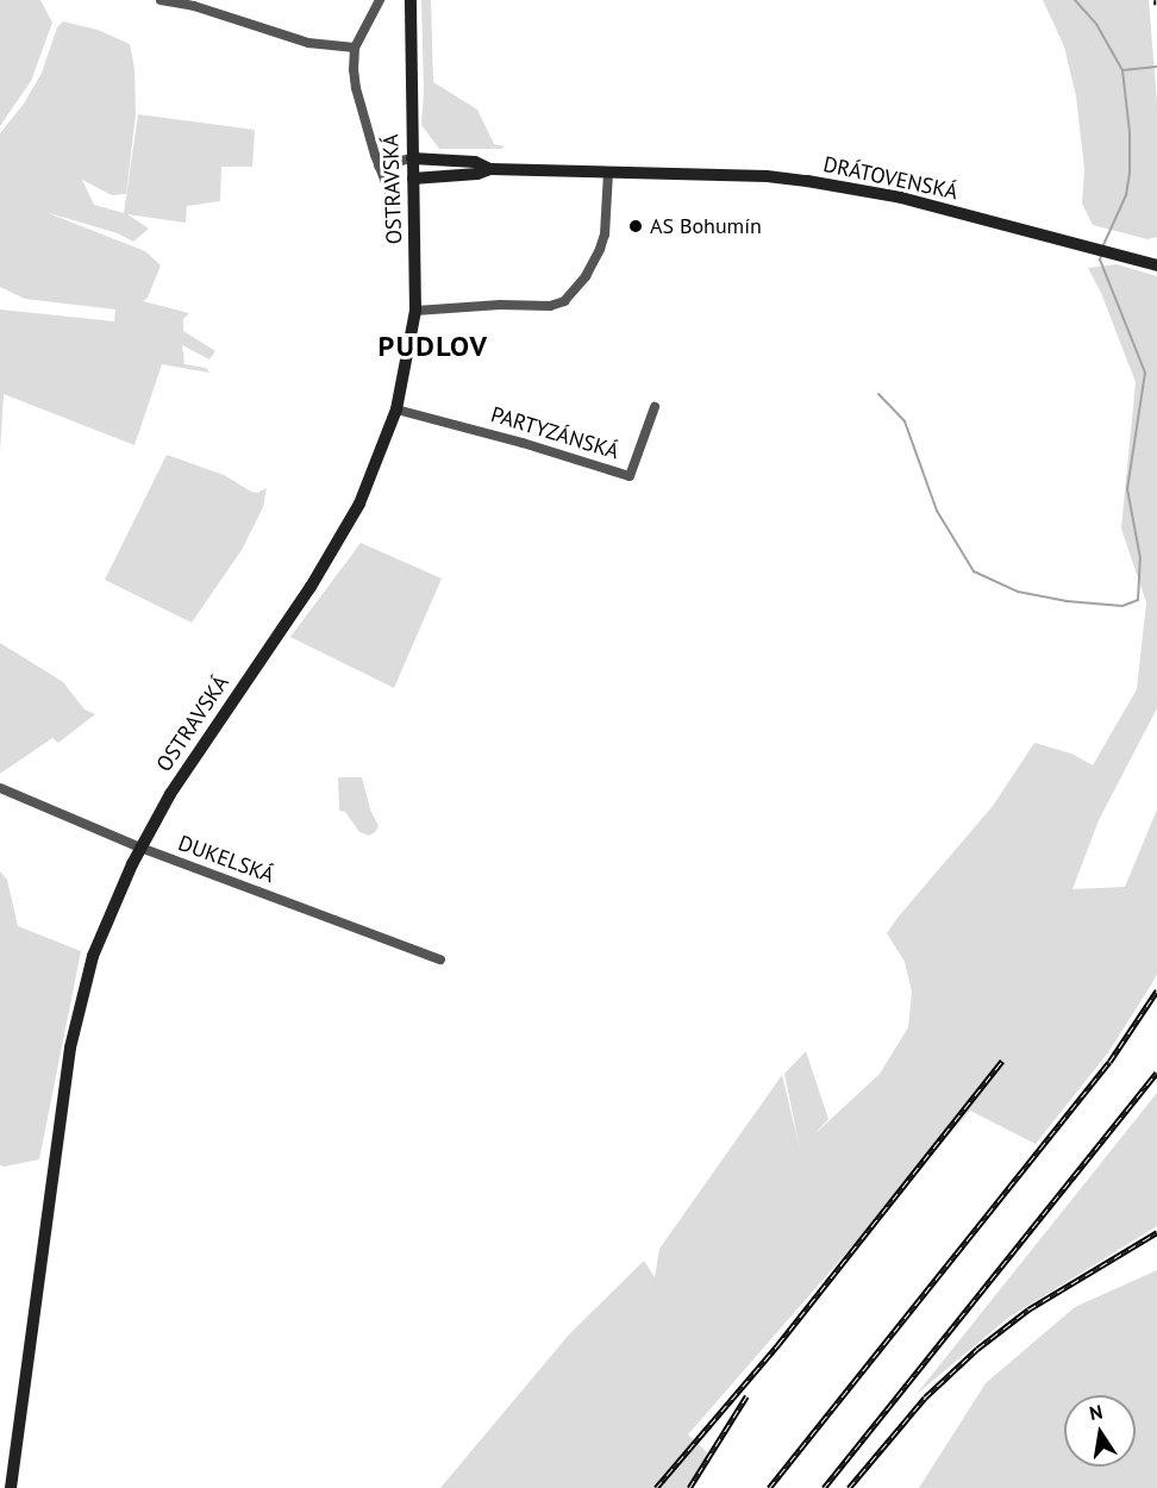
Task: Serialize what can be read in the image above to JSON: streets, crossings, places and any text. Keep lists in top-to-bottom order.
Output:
{
  "streets": {
    "main road": ["DRÁTOVENSKÁ", "OSTRAVSKÁ"],
    "street": ["PARTYZÁNSKÁ", "DUKELSKÁ"]
  },
  "crossings": [
    ["DRÁTOVENSKÁ", "OSTRAVSKÁ"],
    ["OSTRAVSKÁ", "PARTYZÁNSKÁ"],
    ["OSTRAVSKÁ", "DUKELSKÁ"]
  ],
  "districts": ["PUDLOV"],
  "places": ["AS Bohumín"],
  "north": "top"
}
